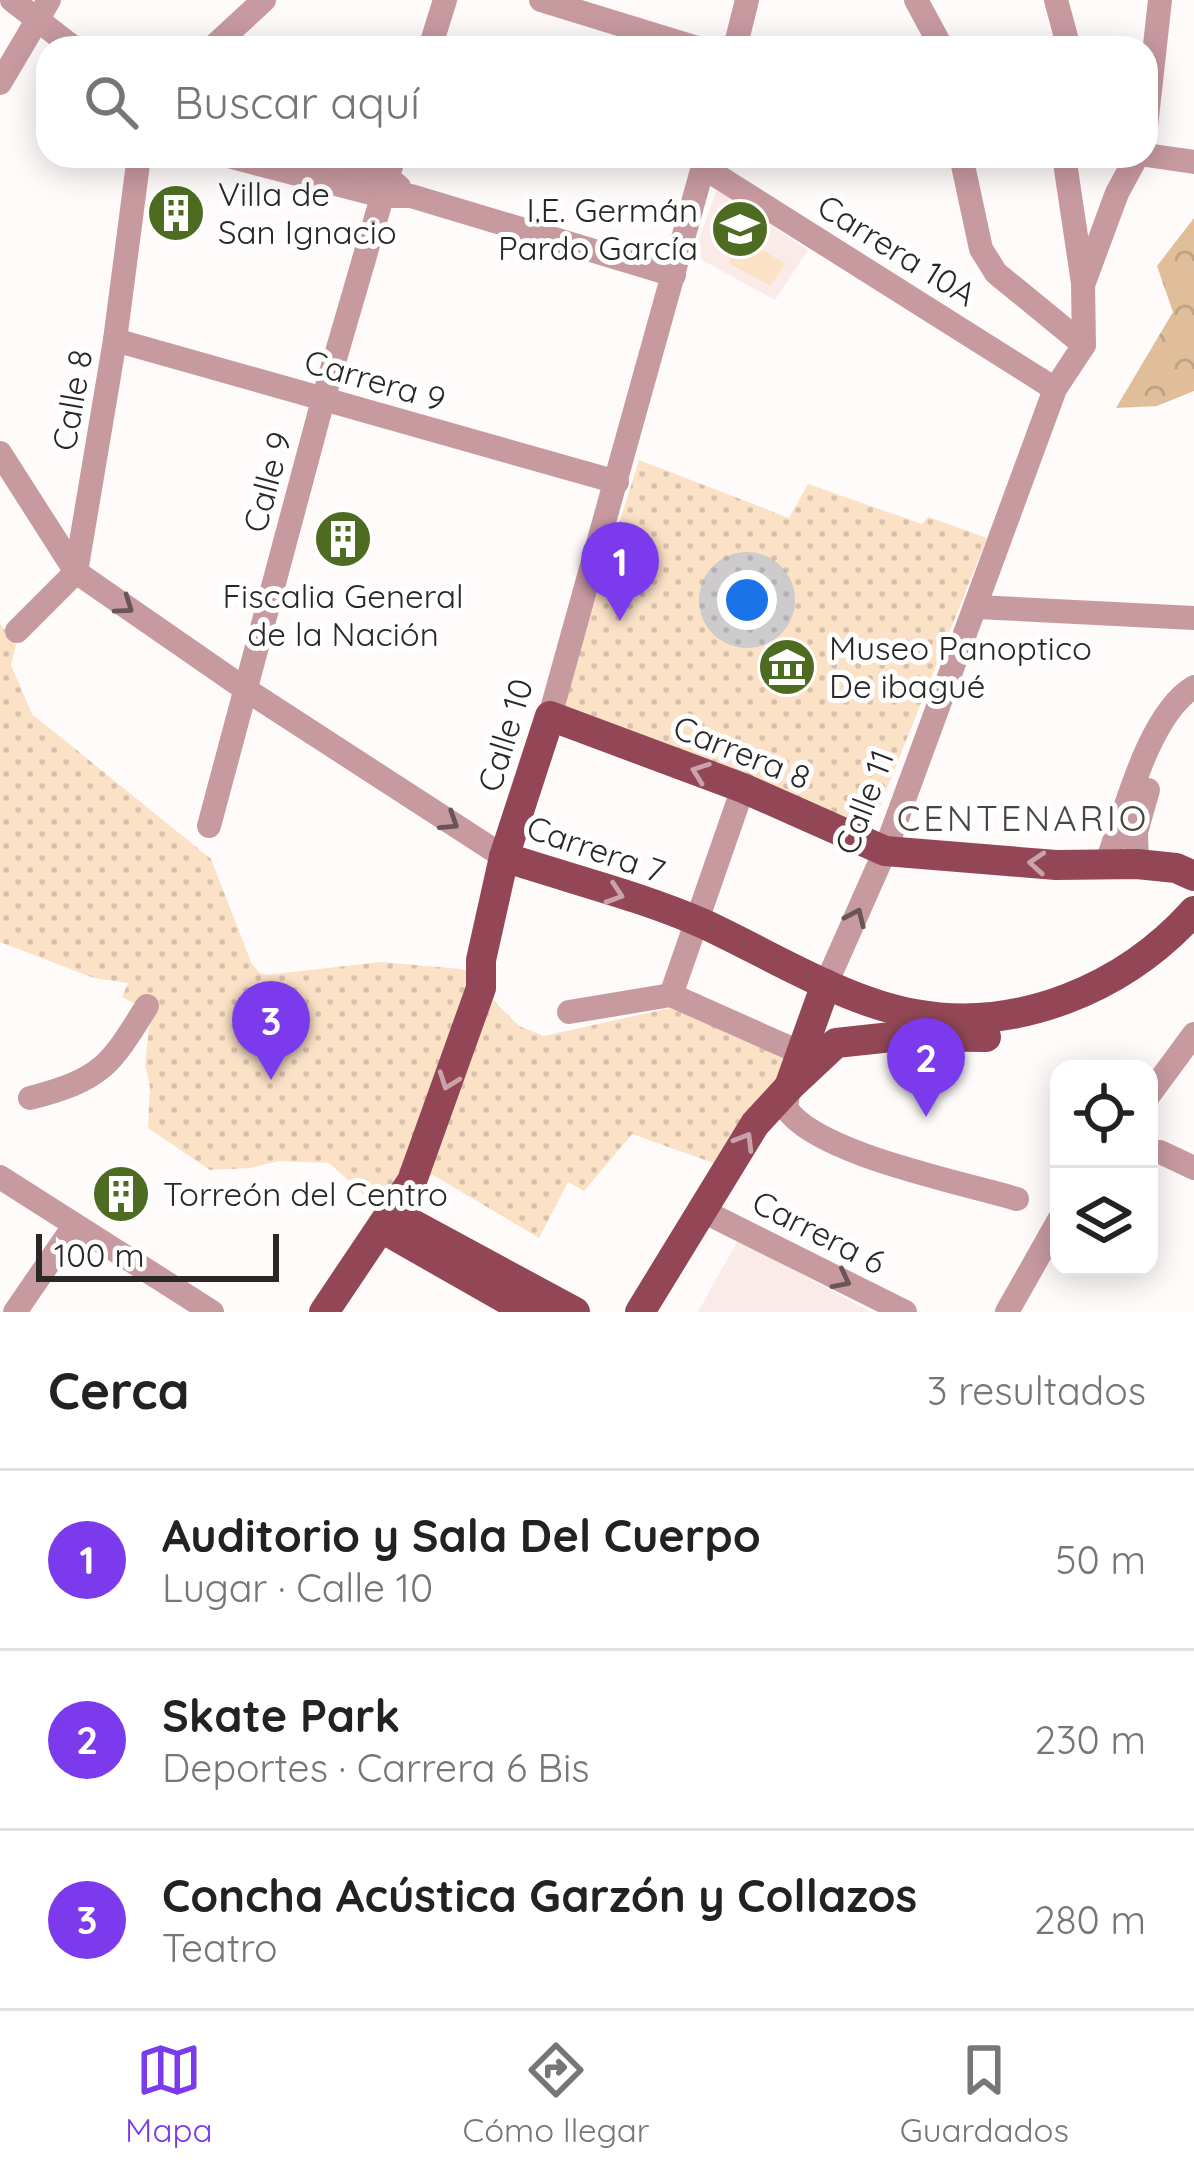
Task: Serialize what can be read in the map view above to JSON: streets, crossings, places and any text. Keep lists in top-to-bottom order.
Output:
{
  "streets": {
    "main road": [
      "Calle 10",
      "Carrera 8",
      "Calle 11",
      "Carrera 7"
    ],
    "street": [
      "Carrera 10A",
      "Carrera 9",
      "Calle 8",
      "Calle 9",
      "Carrera 6"
    ]
  },
  "crossings": [
    ["Carrera 10A", "Calle 11"],
    ["Carrera 9", "Calle 8"],
    ["Carrera 9", "Calle 9"],
    ["Carrera 9", "Calle 10"],
    ["Calle 8", "Carrera 7"],
    ["Calle 9", "Carrera 7"],
    ["Calle 10", "Carrera 8"],
    ["Calle 10", "Carrera 7"],
    ["Carrera 8", "Calle 11"],
    ["Calle 11", "Carrera 7"]
  ],
  "one_way": ["Carrera 8", "Carrera 7"],
  "districts": ["CENTENARIO"],
  "places": {
    "building": ["Villa de San Ignacio", "Fiscalia General de la Nación", "Torreón del Centro"],
    "school or university": ["I.E. Germán Pardo García"],
    "museum": ["Museo Panoptico De ibagué"]
  },
  "scale_bar": "100 m",
  "page": {
    "search": "Buscar aquí",
    "pins": ["1", "3", "2"],
    "scale": "100 m",
    "heading": ["Cerca", "3 resultados"],
    "list": [
      {
        "mark": "1",
        "name": "Auditorio y Sala Del Cuerpo",
        "note": "Lugar · Calle 10",
        "value": "50 m"
      },
      {
        "mark": "2",
        "name": "Skate Park",
        "note": "Deportes · Carrera 6 Bis",
        "value": "230 m"
      },
      {
        "mark": "3",
        "name": "Concha Acústica Garzón y Collazos",
        "note": "Teatro",
        "value": "280 m"
      }
    ],
    "nav": ["Mapa", "Cómo llegar", "Guardados"]
  }
}
